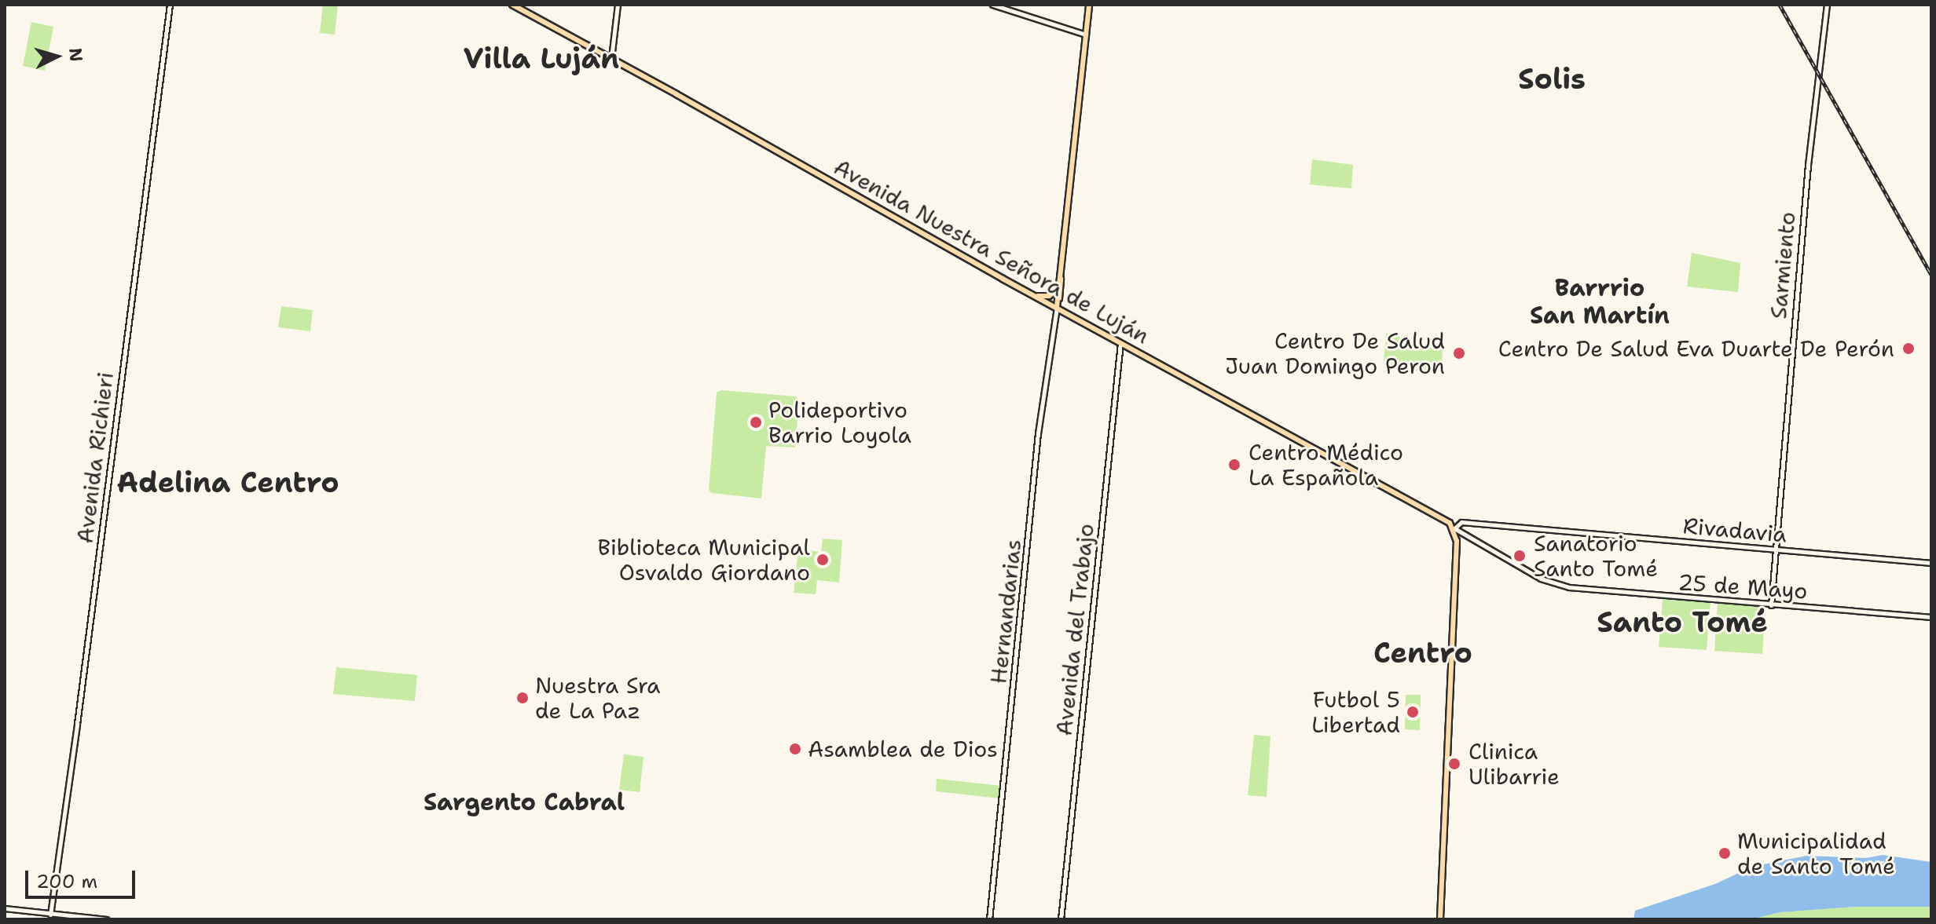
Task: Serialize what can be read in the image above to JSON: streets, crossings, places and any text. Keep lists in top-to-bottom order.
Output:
{
  "streets": {
    "main road": ["Avenida Nuestra Señora de Luján"],
    "street": [
      "Sarmiento",
      "Avenida Richieri",
      "Rivadavia",
      "25 de Mayo",
      "Hernandarias",
      "Avenida del Trabajo"
    ]
  },
  "crossings": [
    ["Avenida Nuestra Señora de Luján", "Rivadavia"],
    ["Avenida Nuestra Señora de Luján", "25 de Mayo"],
    ["Avenida Nuestra Señora de Luján", "Hernandarias"],
    ["Avenida Nuestra Señora de Luján", "Avenida del Trabajo"],
    ["Sarmiento", "Rivadavia"],
    ["Sarmiento", "25 de Mayo"],
    ["Rivadavia", "25 de Mayo"]
  ],
  "districts": [
    "Villa Luján",
    "Solis",
    "Barrrio San Martín",
    "Adelina Centro",
    "Santo Tomé",
    "Centro",
    "Sargento Cabral"
  ],
  "places": [
    "Centro De Salud Eva Duarte De Perón",
    "Centro De Salud Juan Domingo Peron",
    "Polideportivo Barrio Loyola",
    "Centro Médico La Española",
    "Sanatorio Santo Tomé",
    "Biblioteca Municipal Osvaldo Giordano",
    "Nuestra Sra de La Paz",
    "Futbol 5 Libertad",
    "Asamblea de Dios",
    "Clinica Ulibarrie",
    "Municipalidad de Santo Tomé"
  ],
  "scale_bar": "200 m",
  "north": "right"
}
